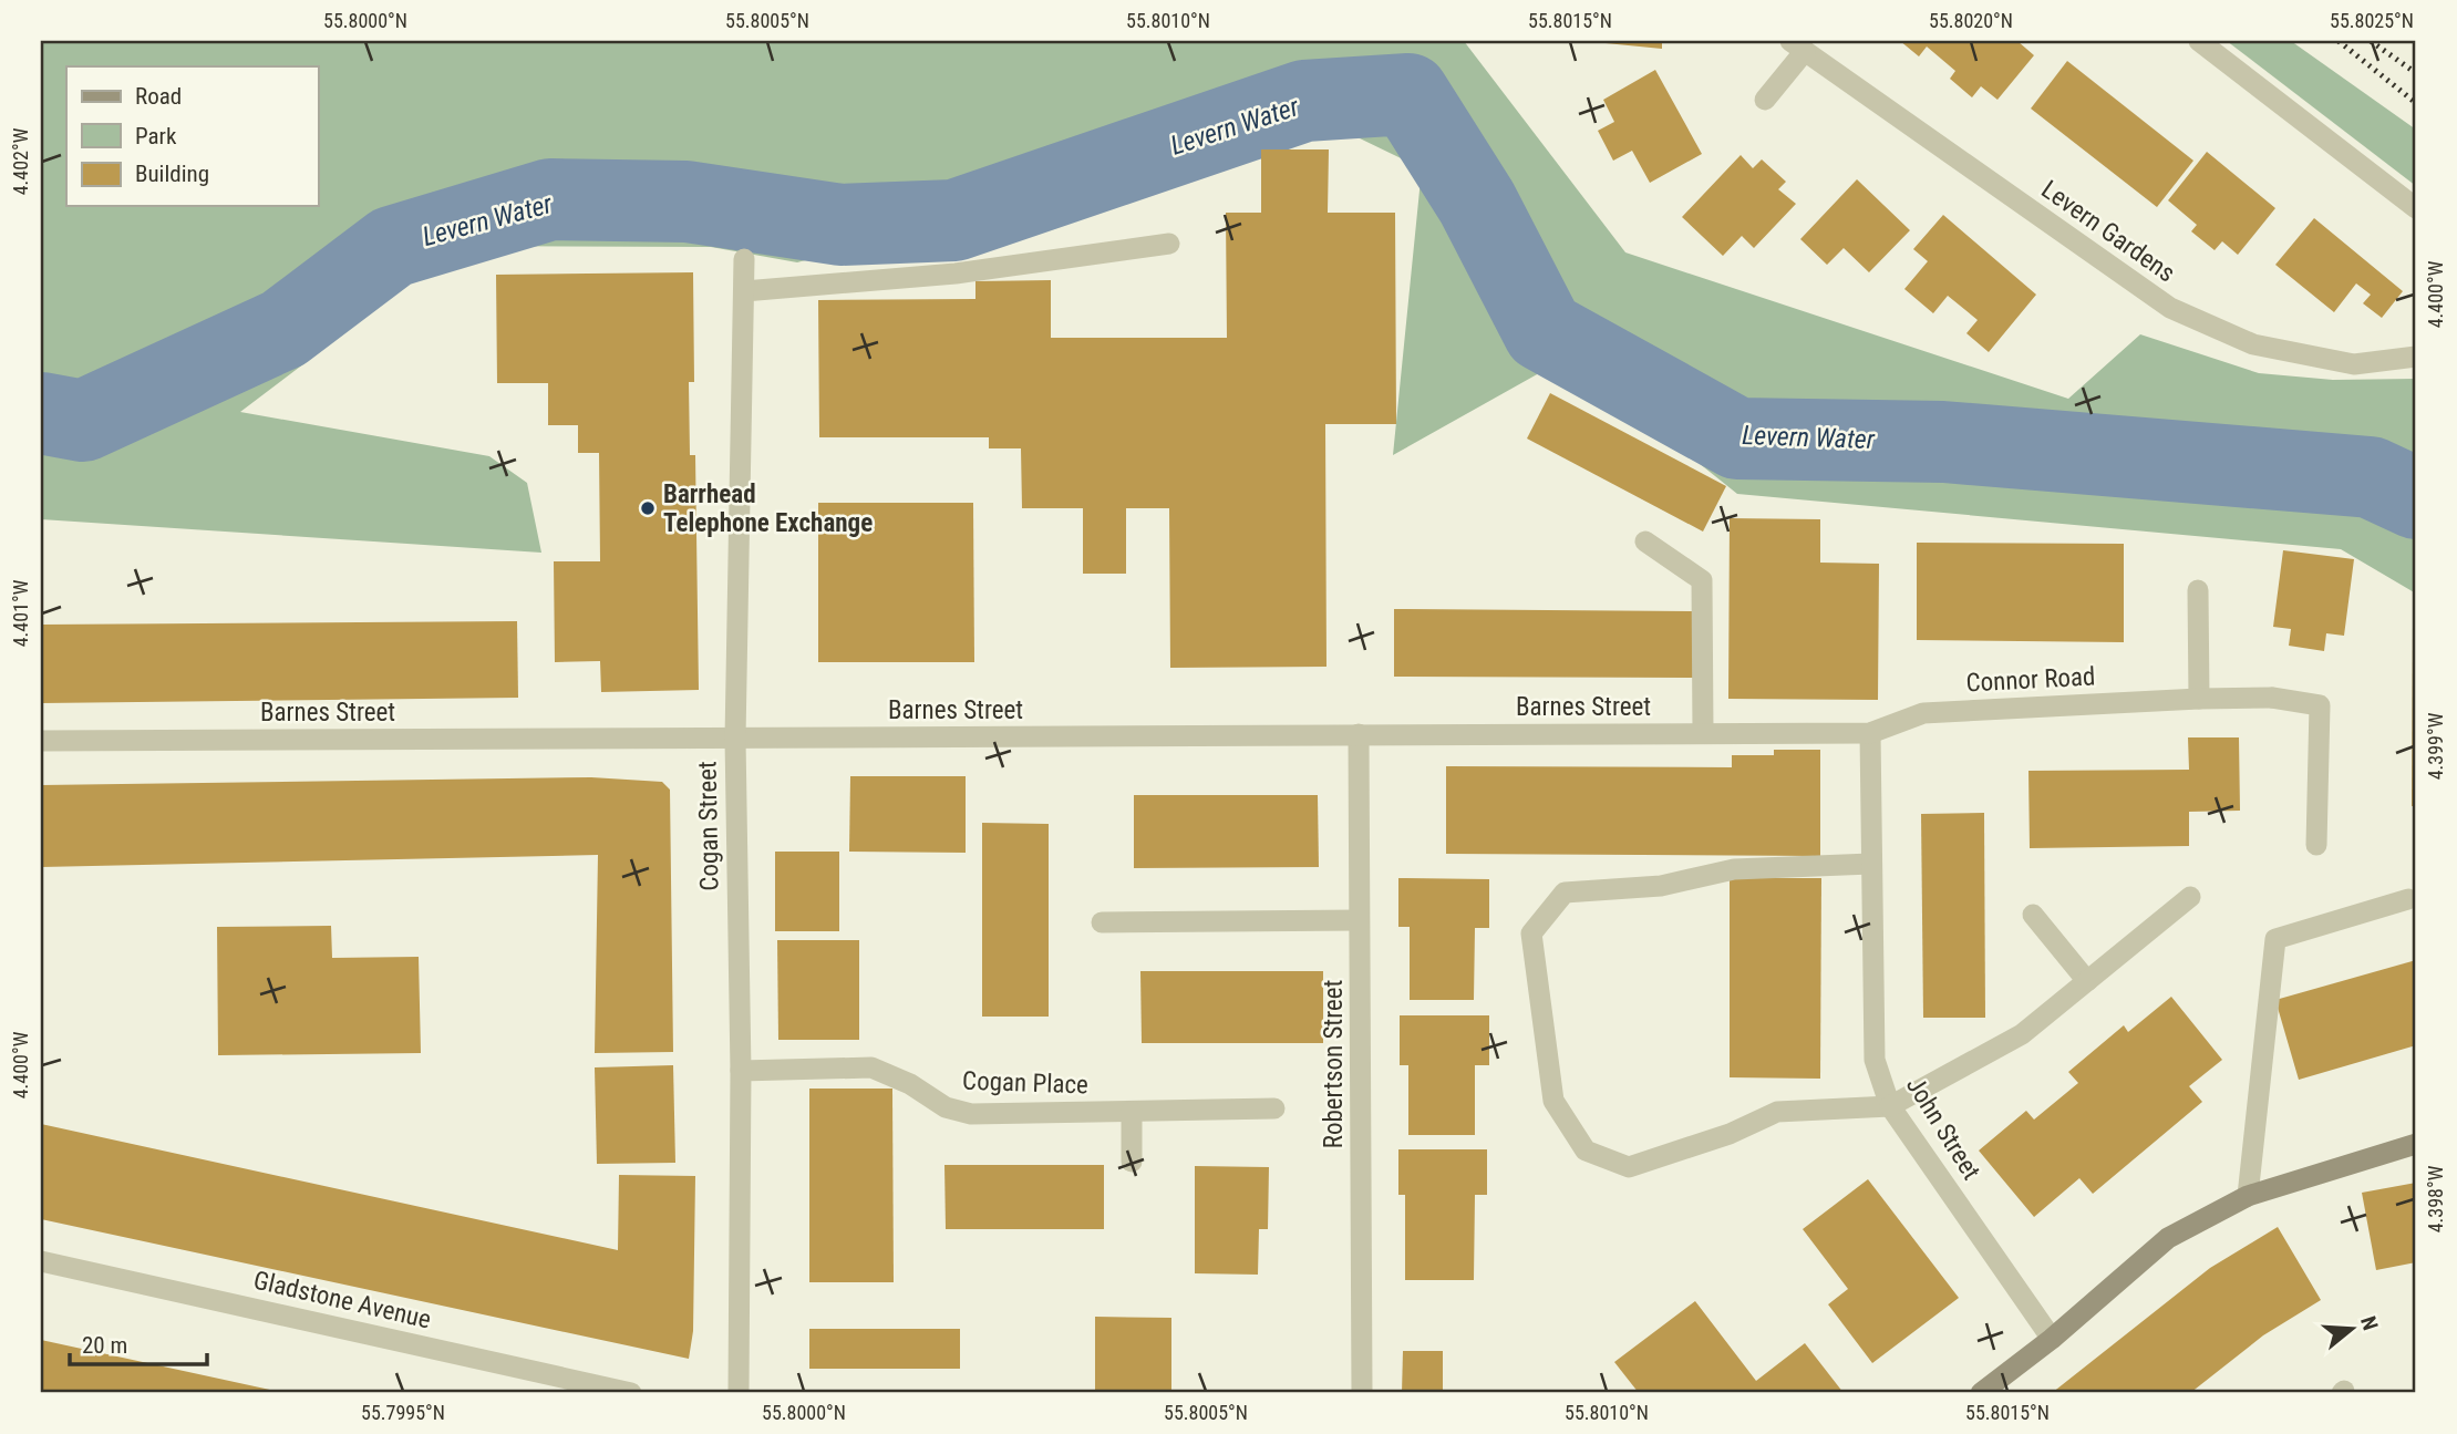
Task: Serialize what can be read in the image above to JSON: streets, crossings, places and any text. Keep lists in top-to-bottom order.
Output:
{
  "streets": {
    "street": [
      "Levern Gardens",
      "Connor Road",
      "Barnes Street",
      "Cogan Street",
      "Robertson Street",
      "Cogan Place",
      "John Street",
      "Gladstone Avenue"
    ]
  },
  "crossings": [
    ["Connor Road", "Barnes Street"],
    ["Connor Road", "John Street"],
    ["Barnes Street", "Cogan Street"],
    ["Barnes Street", "Robertson Street"],
    ["Barnes Street", "John Street"],
    ["Cogan Street", "Cogan Place"]
  ],
  "water": ["Levern Water"],
  "places": ["Barrhead Telephone Exchange"],
  "legend": ["Road", "Park", "Building"],
  "scale_bar": "20 m",
  "north": "right",
  "coordinates": [
    "55.8000°N",
    "55.8005°N",
    "55.8010°N",
    "55.8015°N",
    "55.8020°N",
    "55.8025°N",
    "4.402°W",
    "4.400°W",
    "4.401°W",
    "4.399°W",
    "4.398°W",
    "55.7995°N"
  ]
}
